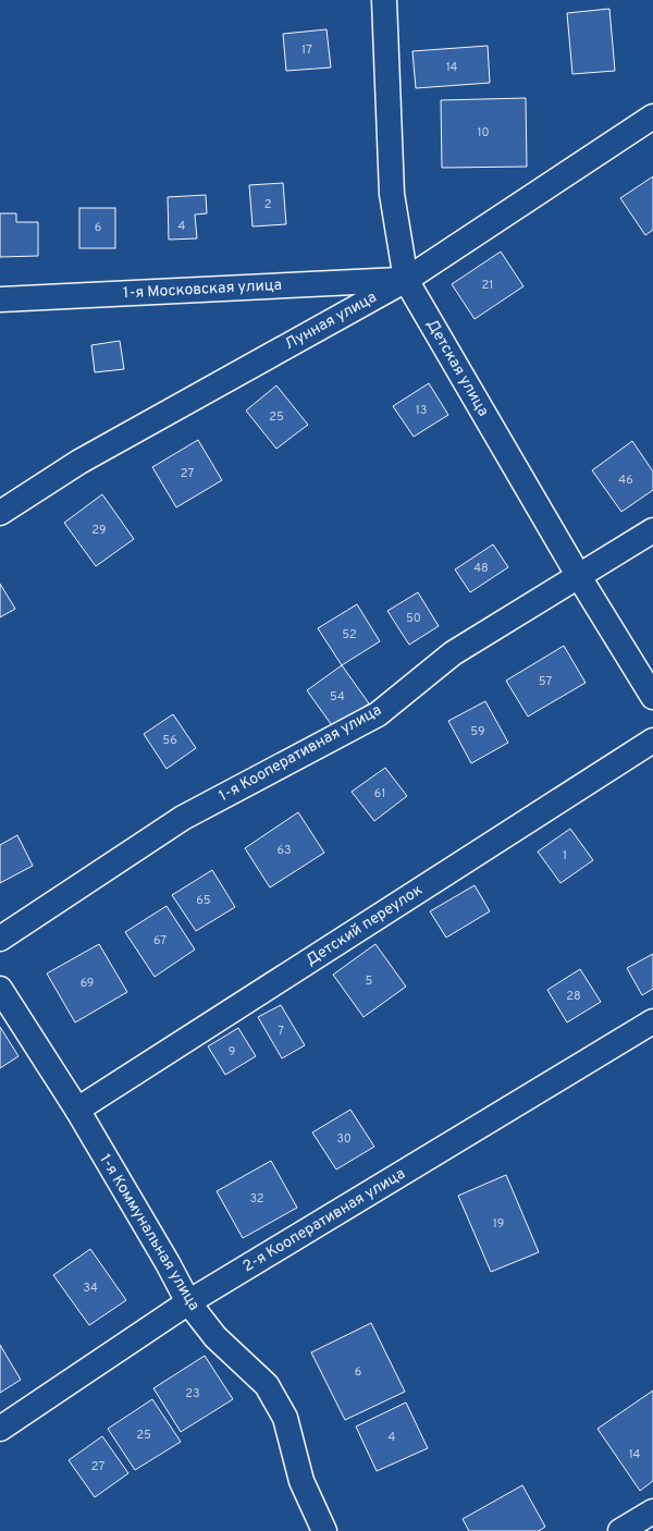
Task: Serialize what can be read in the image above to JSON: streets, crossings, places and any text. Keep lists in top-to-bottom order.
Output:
{
  "streets": {
    "street": [
      "1-я Московская улица",
      "Лунная улица",
      "Детская улица",
      "1-я Кооперативная улица",
      "Детский переулок",
      "2-я Кооперативная улица",
      "1-я Коммунальная улица"
    ]
  },
  "crossings": [
    ["1-я Московская улица", "Лунная улица"],
    ["1-я Московская улица", "Детская улица"],
    ["Лунная улица", "Детская улица"],
    ["Детская улица", "1-я Кооперативная улица"],
    ["Детский переулок", "1-я Коммунальная улица"],
    ["2-я Кооперативная улица", "1-я Коммунальная улица"]
  ],
  "house_numbers": [
    "17",
    "14",
    "10",
    "2",
    "4",
    "6",
    "21",
    "13",
    "25",
    "27",
    "46",
    "29",
    "48",
    "50",
    "52",
    "57",
    "54",
    "59",
    "56",
    "61",
    "63",
    "1",
    "65",
    "67",
    "5",
    "69",
    "28",
    "7",
    "9",
    "30",
    "32",
    "19",
    "34",
    "6",
    "23",
    "25",
    "4",
    "14",
    "27"
  ]
}
